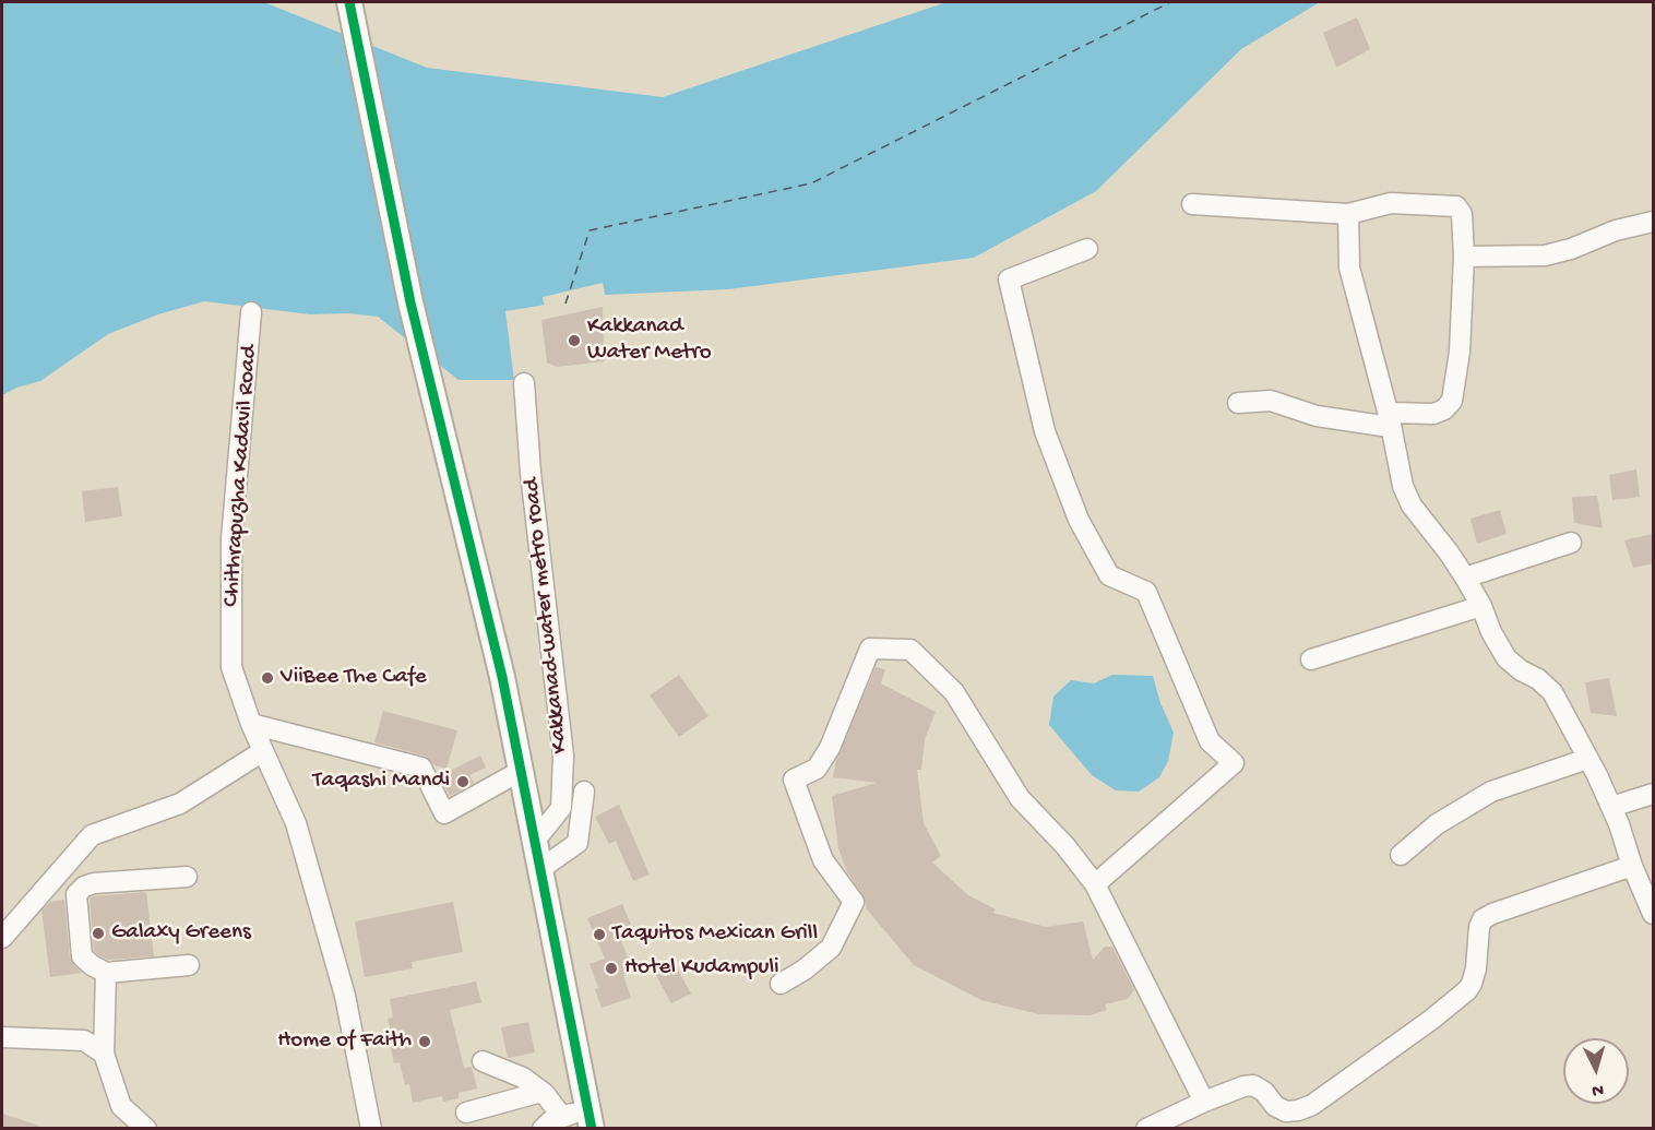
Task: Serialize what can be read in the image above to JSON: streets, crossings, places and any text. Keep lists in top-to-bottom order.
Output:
{
  "streets": {
    "street": ["Chithrapuzha Kadavil Road", "Kakkanad-water metro road"]
  },
  "places": [
    "Kakkanad Water Metro",
    "ViiBee The Cafe",
    "Taqashi Mandi",
    "Galaxy Greens",
    "Taquitos Mexican Grill",
    "Hotel Kudampuli",
    "Home of Faith"
  ],
  "north": "bottom"
}
